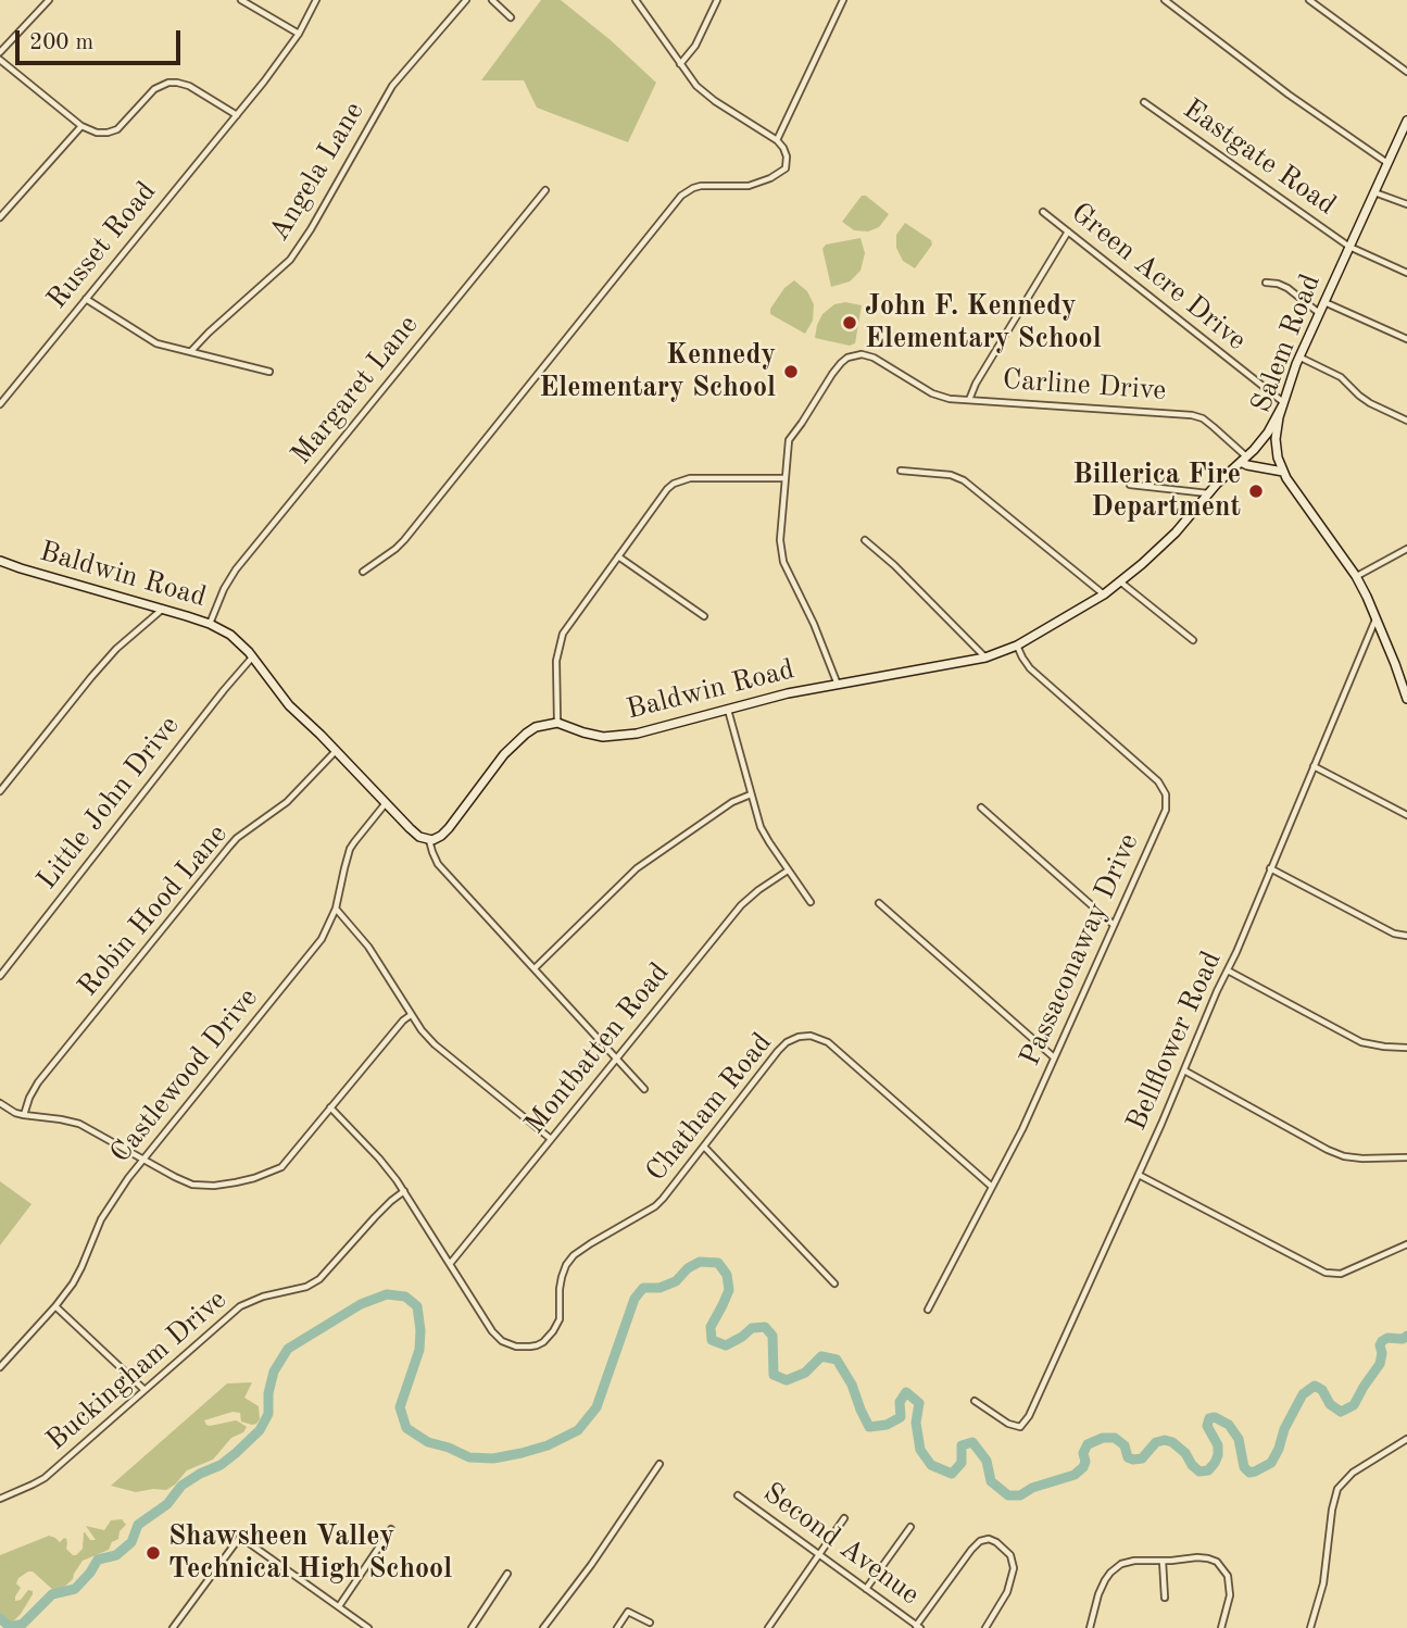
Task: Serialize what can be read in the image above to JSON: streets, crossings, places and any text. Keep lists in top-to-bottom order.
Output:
{
  "streets": {
    "street": [
      "Eastgate Road",
      "Angela Lane",
      "Russet Road",
      "Green Acre Drive",
      "Salem Road",
      "Carline Drive",
      "Margaret Lane",
      "Baldwin Road",
      "Little John Drive",
      "Robin Hood Lane",
      "Passaconaway Drive",
      "Bellflower Road",
      "Montbatten Road",
      "Castlewood Drive",
      "Chatham Road",
      "Buckingham Drive",
      "Second Avenue"
    ]
  },
  "crossings": [
    ["Eastgate Road", "Salem Road"],
    ["Green Acre Drive", "Salem Road"],
    ["Green Acre Drive", "Baldwin Road"],
    ["Salem Road", "Baldwin Road"],
    ["Salem Road", "Bellflower Road"],
    ["Carline Drive", "Baldwin Road"],
    ["Margaret Lane", "Baldwin Road"],
    ["Baldwin Road", "Little John Drive"],
    ["Baldwin Road", "Robin Hood Lane"],
    ["Baldwin Road", "Passaconaway Drive"],
    ["Baldwin Road", "Castlewood Drive"],
    ["Passaconaway Drive", "Chatham Road"],
    ["Montbatten Road", "Chatham Road"],
    ["Chatham Road", "Buckingham Drive"]
  ],
  "places": [
    "John F. Kennedy Elementary School",
    "Kennedy Elementary School",
    "Billerica Fire Department",
    "Shawsheen Valley Technical High School"
  ],
  "scale_bar": "200 m"
}
